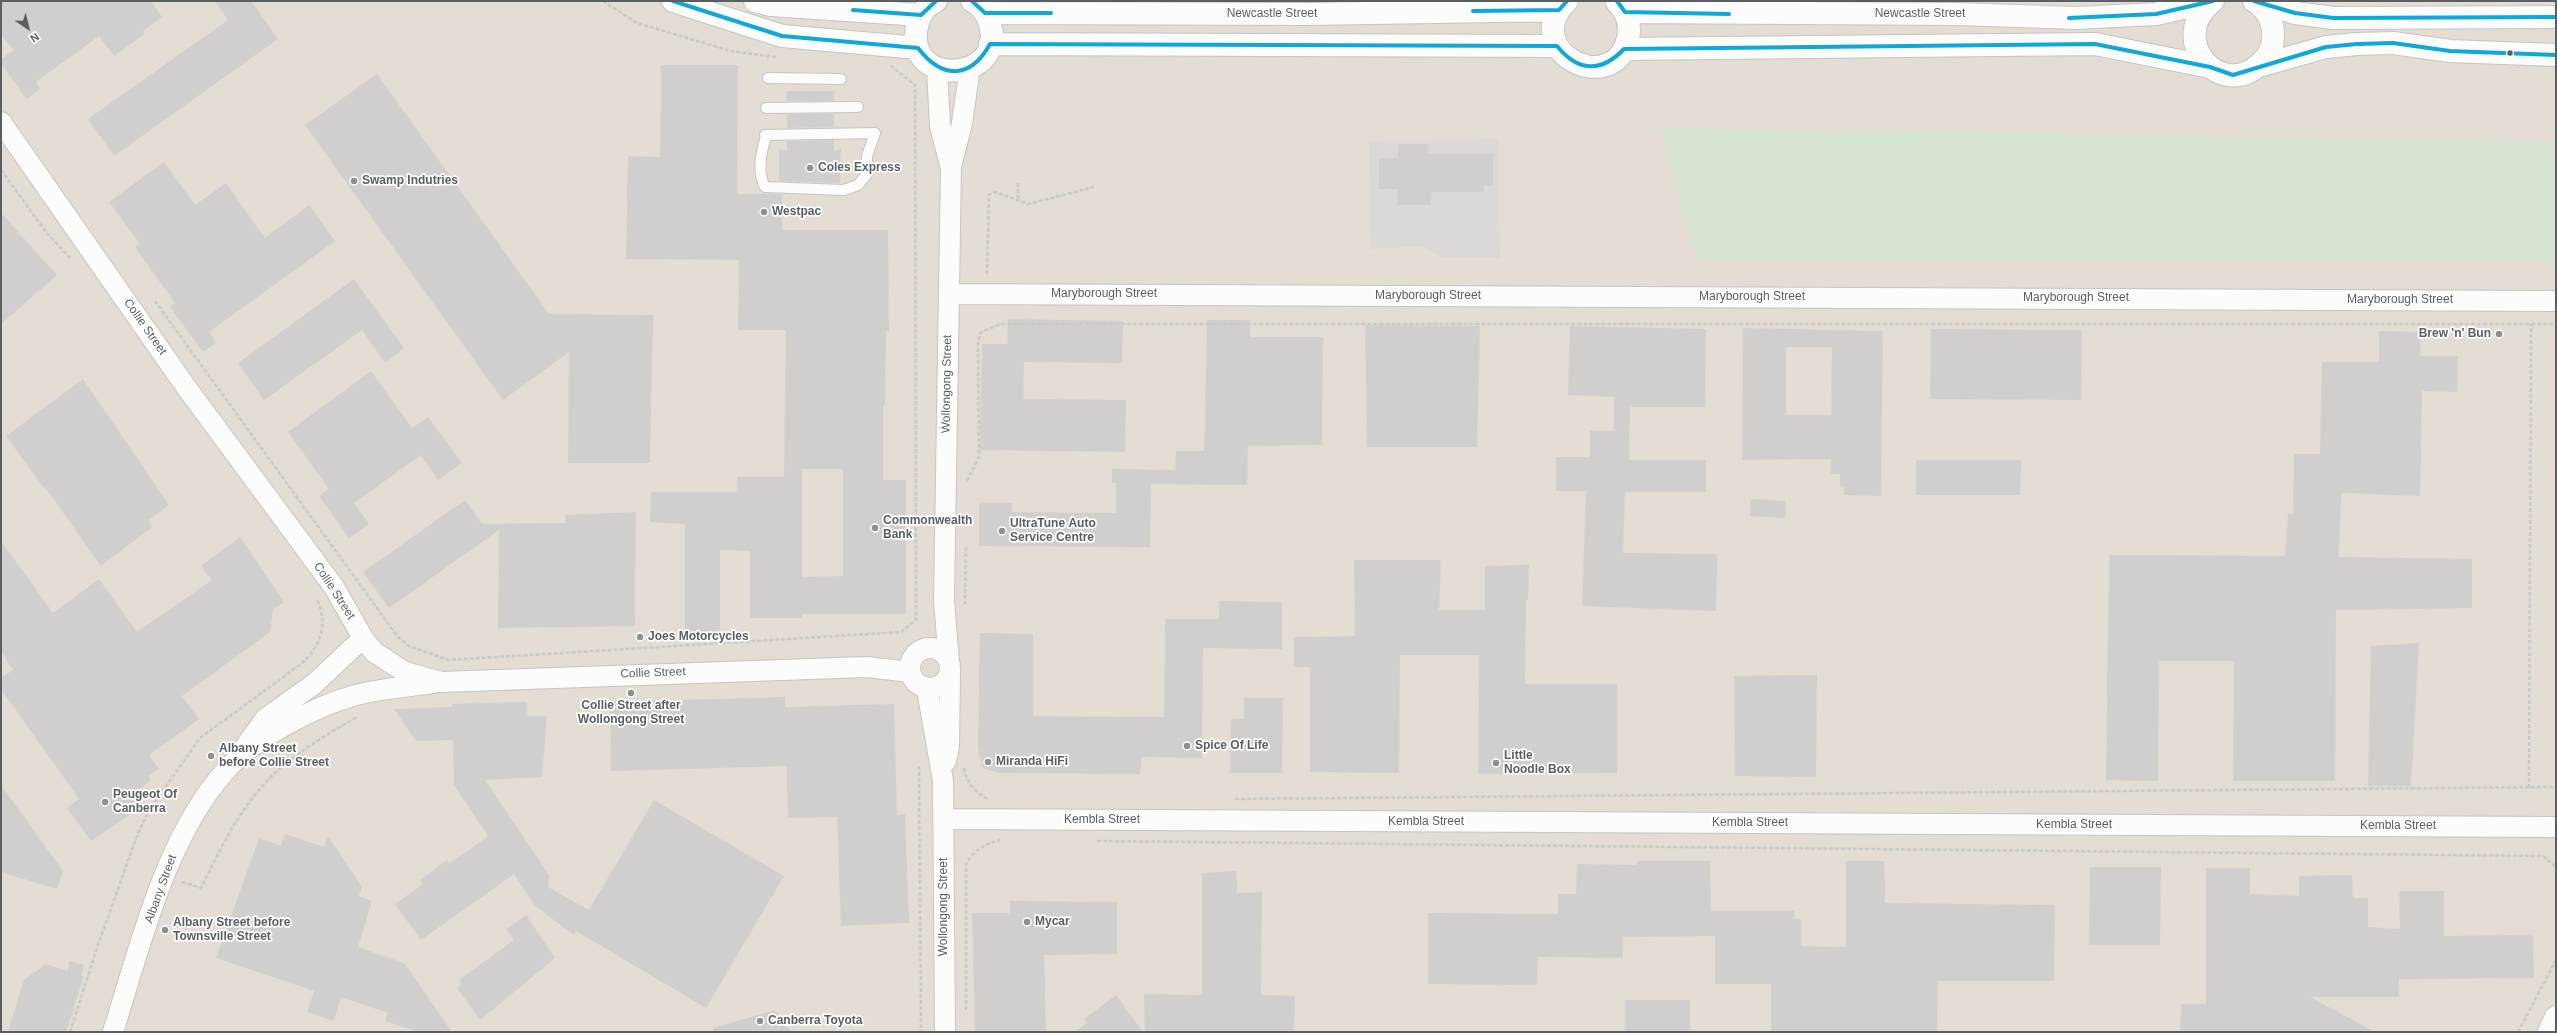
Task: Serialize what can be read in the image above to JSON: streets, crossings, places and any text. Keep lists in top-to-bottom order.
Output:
{
  "streets": {
    "main road": ["Newcastle Street"],
    "street": [
      "Maryborough Street",
      "Collie Street",
      "Wollongong Street",
      "Kembla Street",
      "Albany Street"
    ]
  },
  "crossings": [
    ["Maryborough Street", "Wollongong Street"],
    ["Collie Street", "Wollongong Street"],
    ["Collie Street", "Albany Street"],
    ["Wollongong Street", "Kembla Street"]
  ],
  "places": [
    "Coles Express",
    "Swamp Indutries",
    "Westpac",
    "Brew 'n' Bun",
    "Commonwealth Bank",
    "UltraTune Auto Service Centre",
    "Joes Motorcycles",
    "Collie Street after Wollongong Street",
    "Spice Of Life",
    "Albany Street before Collie Street",
    "Miranda HiFi",
    "Little Noodle Box",
    "Peugeot Of Canberra",
    "Mycar",
    "Albany Street before Townsville Street",
    "Canberra Toyota"
  ],
  "north": "bottom right"
}
